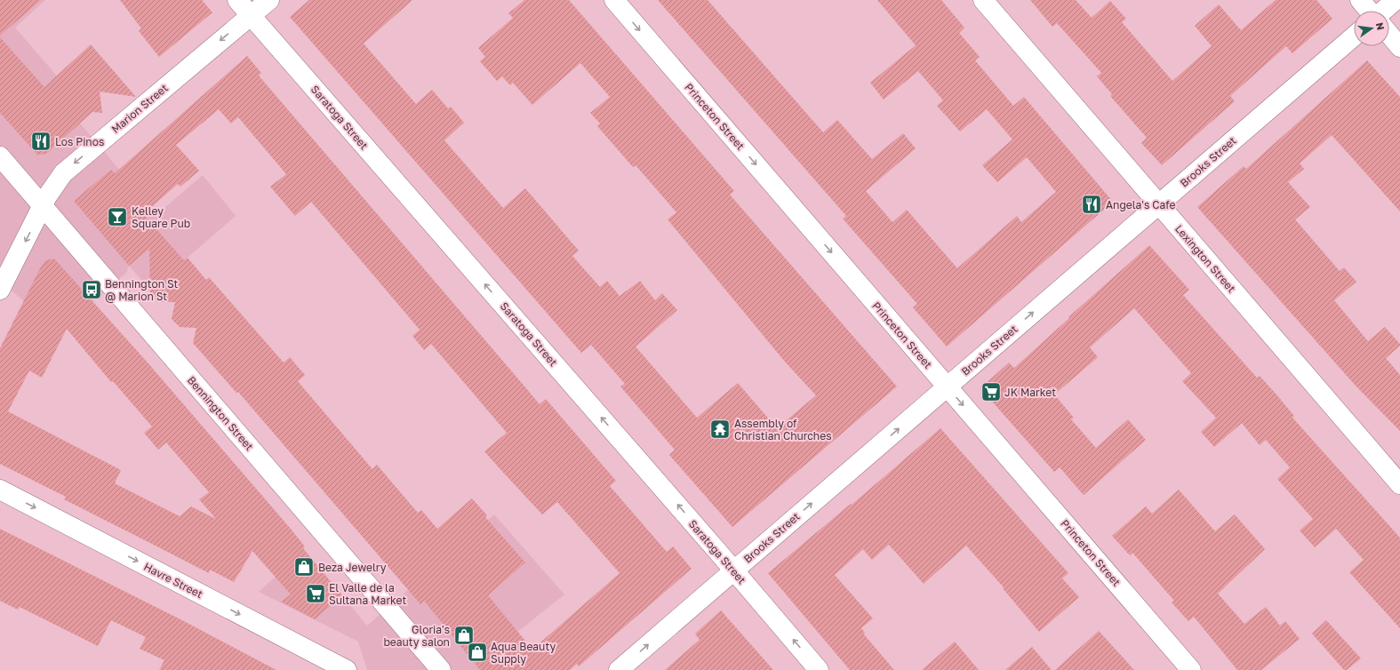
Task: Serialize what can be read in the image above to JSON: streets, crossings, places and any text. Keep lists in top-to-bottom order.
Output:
{
  "streets": {
    "street": [
      "Marion Street",
      "Princeton Street",
      "Saratoga Street",
      "Brooks Street",
      "Lexington Street",
      "Bennington Street",
      "Havre Street"
    ]
  },
  "crossings": [
    ["Marion Street", "Saratoga Street"],
    ["Marion Street", "Bennington Street"],
    ["Princeton Street", "Brooks Street"],
    ["Saratoga Street", "Brooks Street"],
    ["Brooks Street", "Lexington Street"]
  ],
  "one_way": [
    "Marion Street",
    "Princeton Street",
    "Saratoga Street",
    "Brooks Street",
    "Havre Street"
  ],
  "places": {
    "restaurant": ["Los Pinos", "Angela's Cafe"],
    "bar": ["Kelley Square Pub"],
    "bus stop": ["Bennington St @ Marion St"],
    "supermarket": ["JK Market", "El Valle de la Sultana Market"],
    "temple": ["Assembly of Christian Churches"],
    "shop": ["Beza Jewelry", "Gloria's beauty salon", "Aqua Beauty Supply"]
  },
  "north": "right"
}
